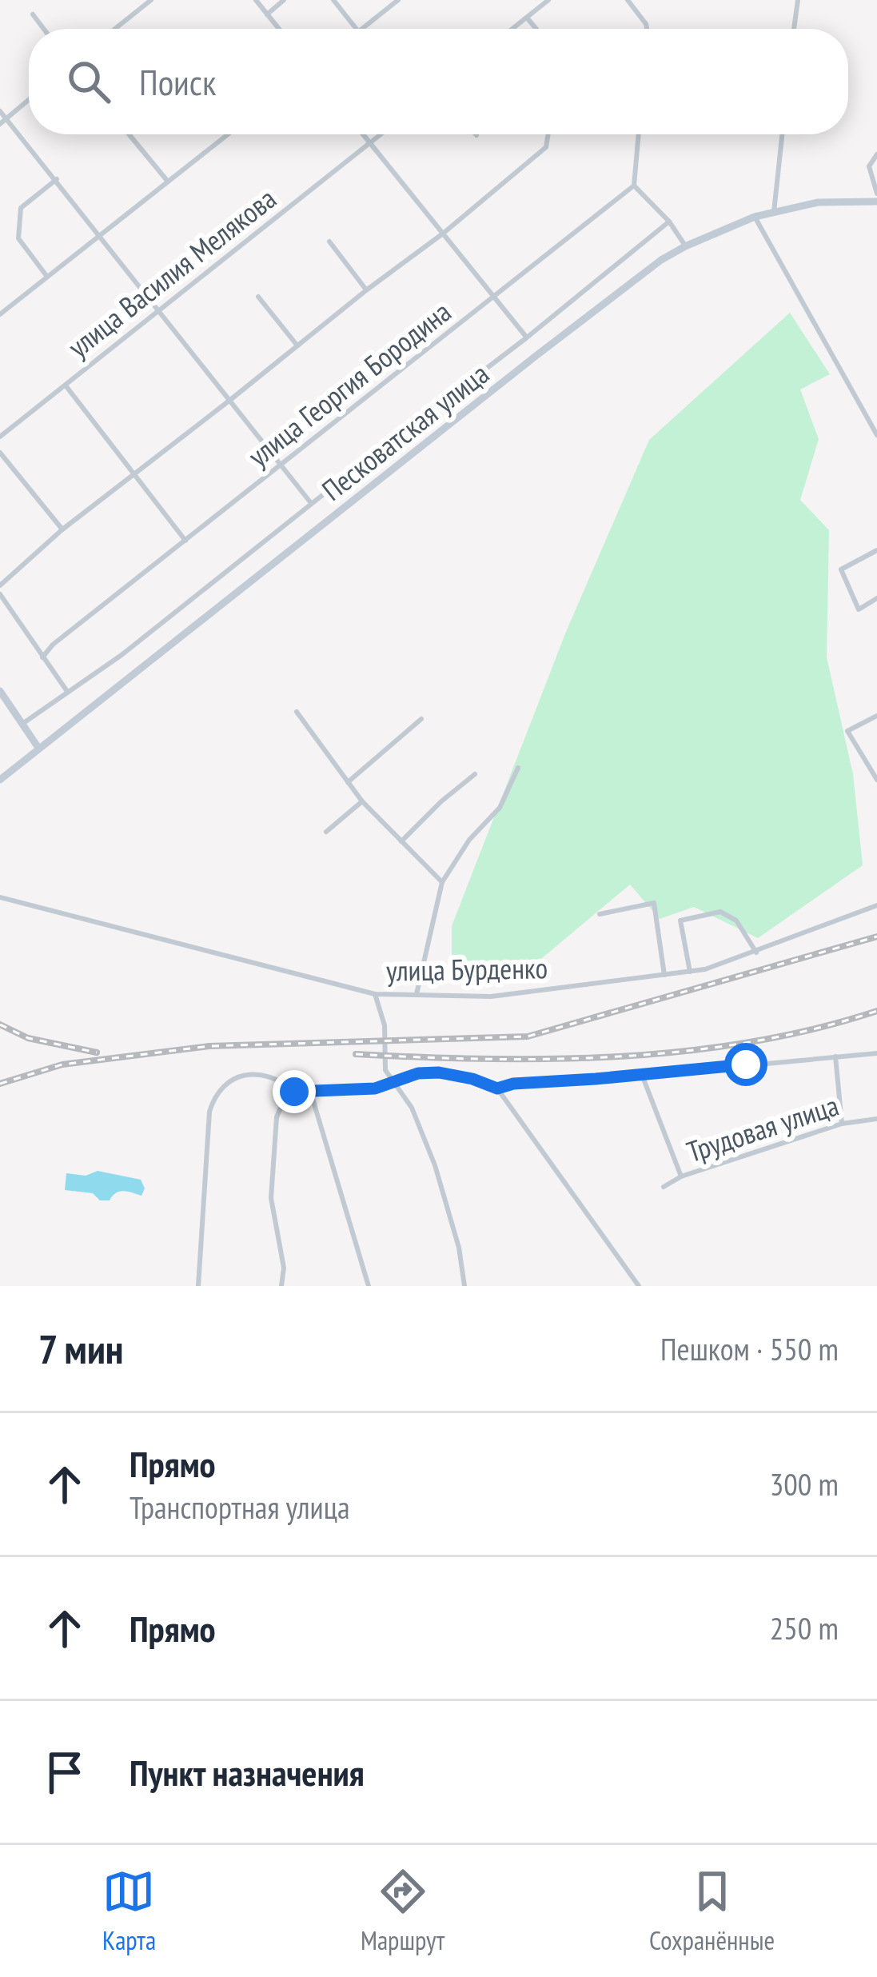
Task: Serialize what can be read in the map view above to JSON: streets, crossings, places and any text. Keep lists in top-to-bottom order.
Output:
{
  "streets": {
    "main road": ["Песковатская улица"],
    "street": [
      "улица Василия Мелякова",
      "улица Георгия Бородина",
      "улица Бурденко",
      "Трудовая улица"
    ]
  },
  "page": {
    "search": "Поиск",
    "heading": ["7 мин", "Пешком · 550 m"],
    "list": [
      ["Прямо", "Транспортная улица", "300 m"],
      ["Прямо", "250 m"],
      "Пункт назначения"
    ],
    "nav": ["Карта", "Маршрут", "Сохранённые"]
  }
}
